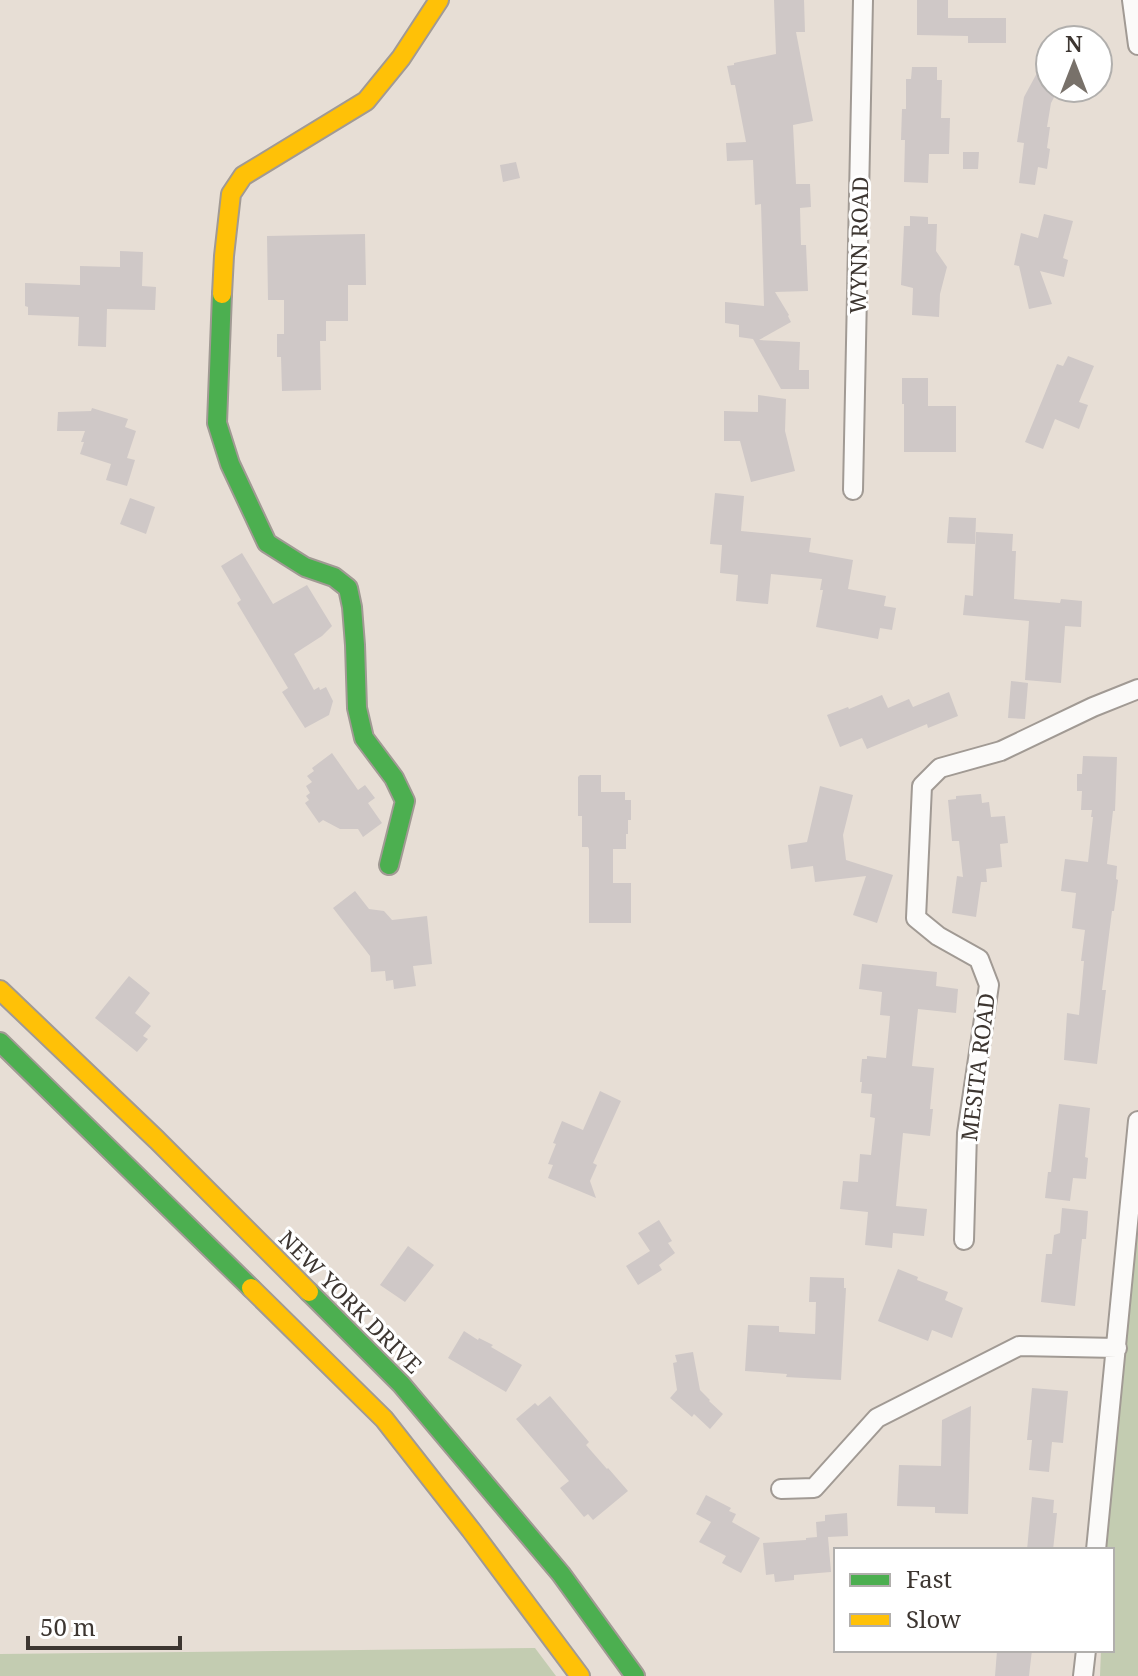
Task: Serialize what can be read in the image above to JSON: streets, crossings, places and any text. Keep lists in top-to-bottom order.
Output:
{
  "streets": {
    "main road": ["NEW YORK DRIVE"],
    "street": ["WYNN ROAD", "MESITA ROAD"]
  },
  "legend": ["Fast", "Slow"],
  "scale_bar": "50 m",
  "north": "top"
}
